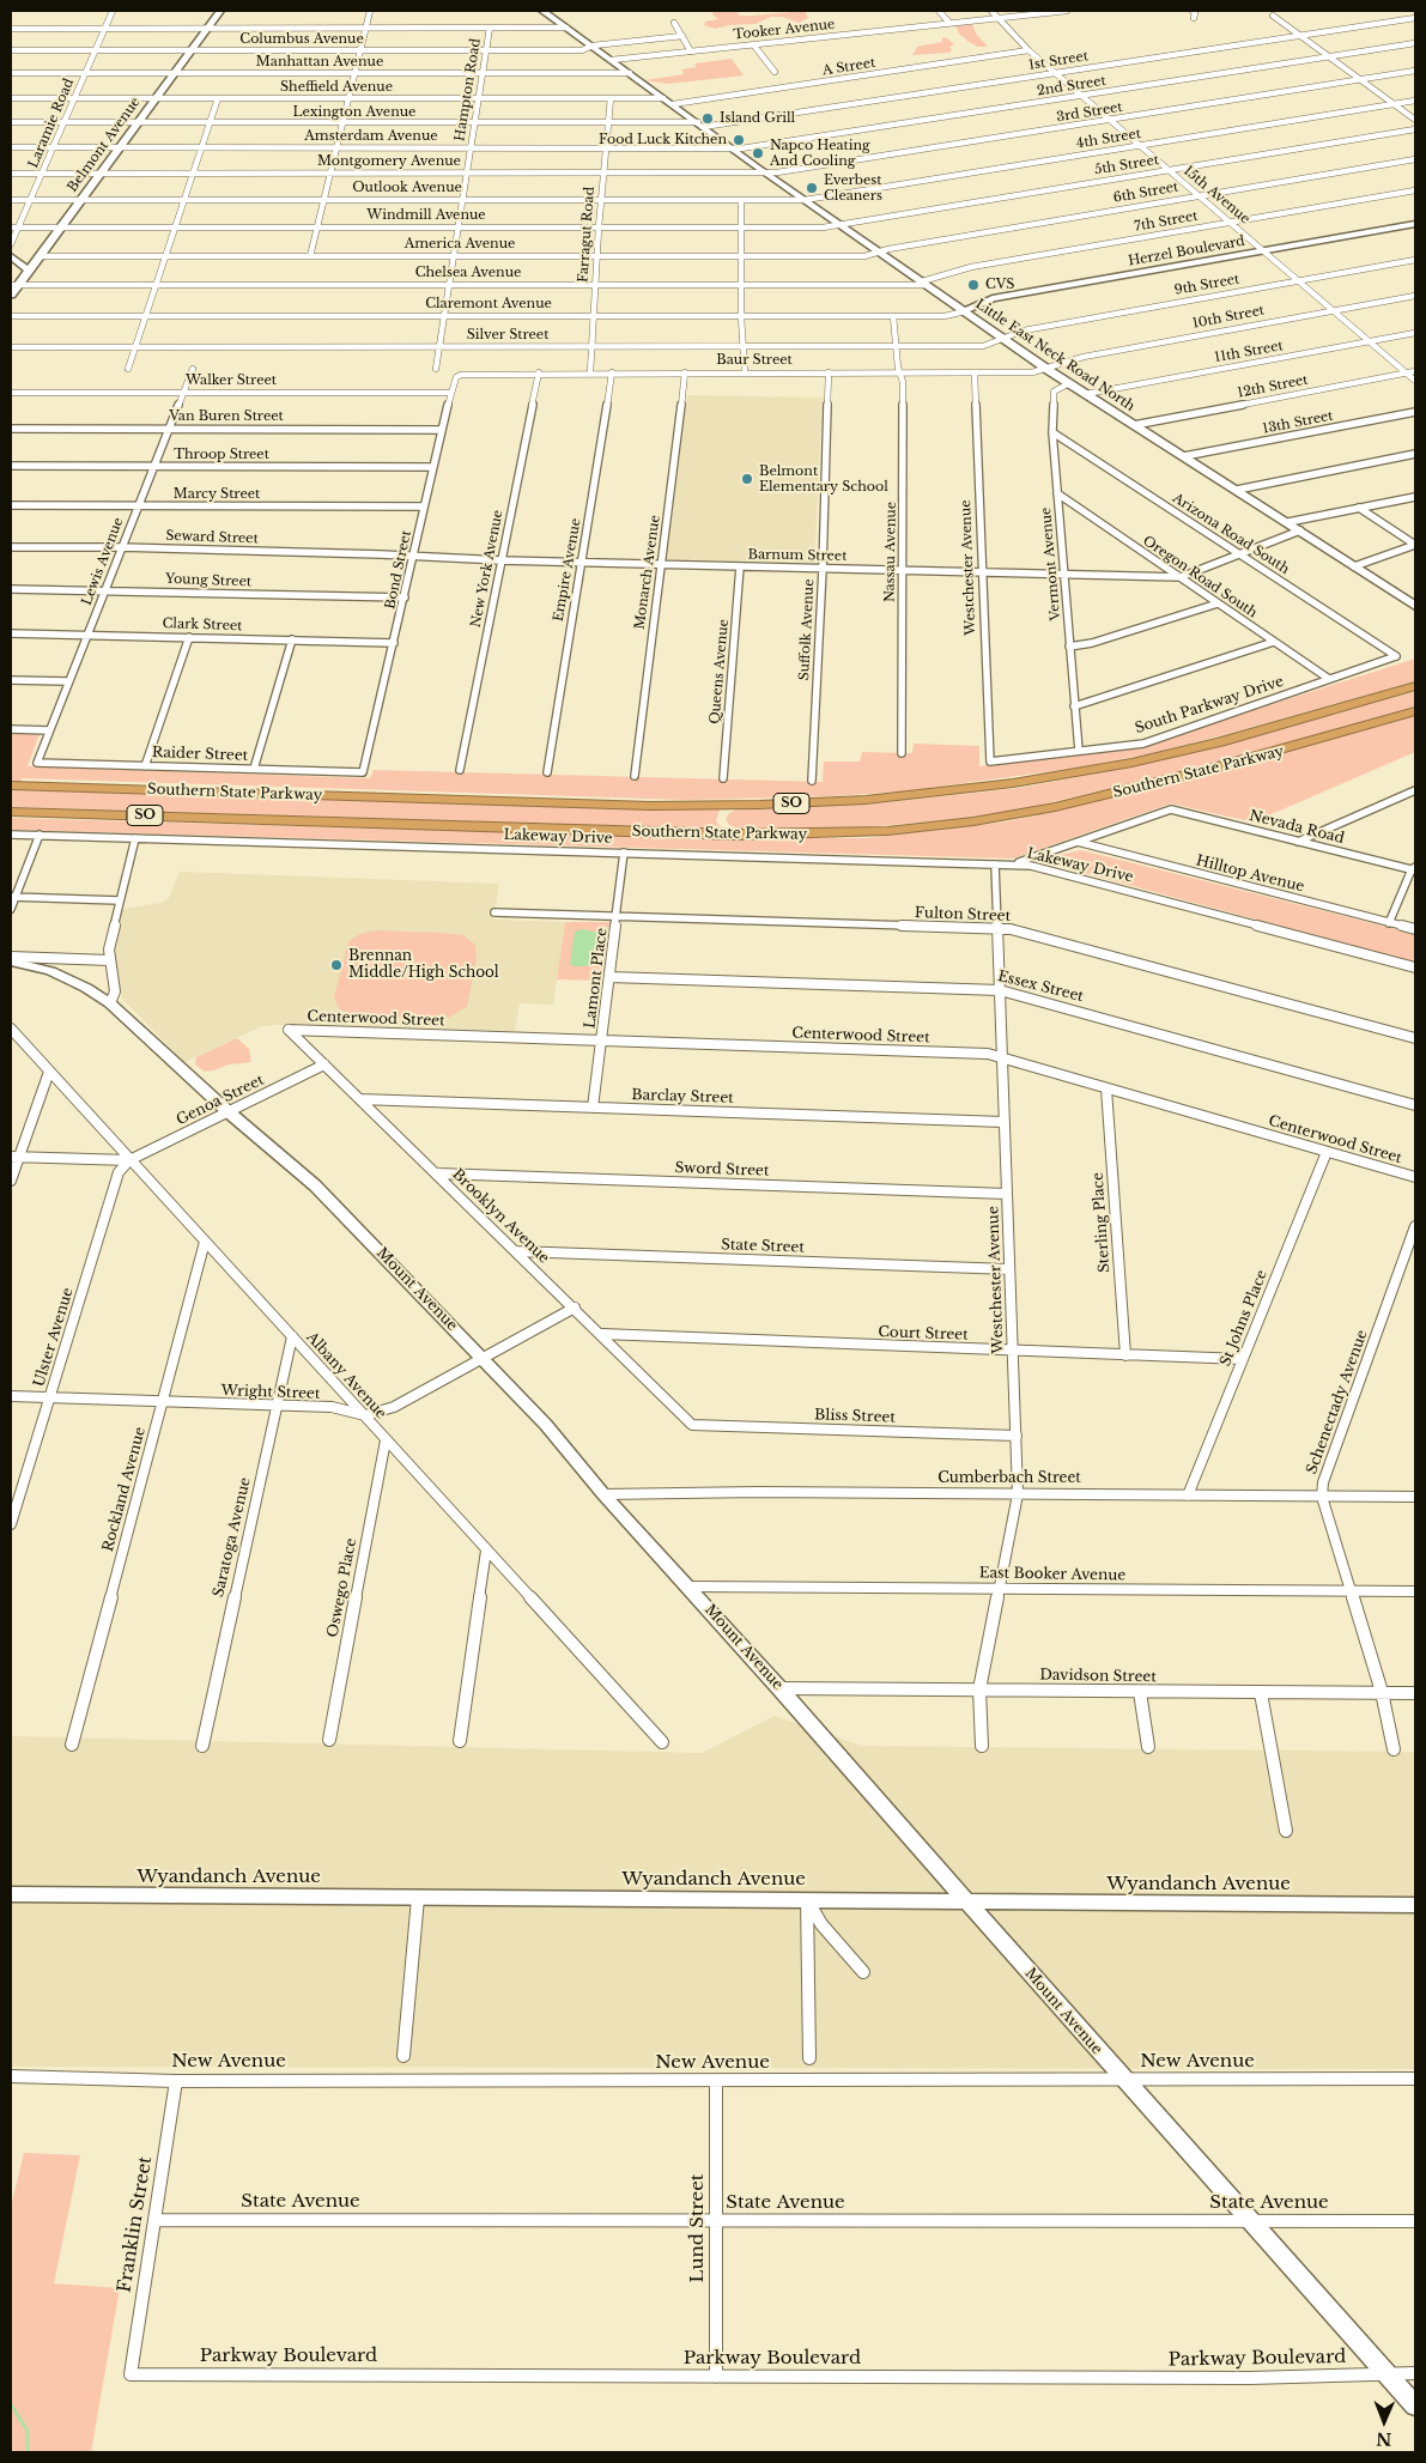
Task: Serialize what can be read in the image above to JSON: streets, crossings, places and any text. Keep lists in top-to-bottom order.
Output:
{
  "streets": {
    "highway": ["Southern State Parkway", "SO"],
    "street": [
      "Tooker Avenue",
      "Columbus Avenue",
      "1st Street",
      "Manhattan Avenue",
      "A Street",
      "2nd Street",
      "Sheffield Avenue",
      "Hampton Road",
      "Lexington Avenue",
      "3rd Street",
      "Laramie Road",
      "Amsterdam Avenue",
      "4th Street",
      "Belmont Avenue",
      "Montgomery Avenue",
      "5th Street",
      "Outlook Avenue",
      "6th Street",
      "15th Avenue",
      "Windmill Avenue",
      "7th Street",
      "Farragut Road",
      "America Avenue",
      "Herzel Boulevard",
      "Chelsea Avenue",
      "9th Street",
      "Claremont Avenue",
      "10th Street",
      "Silver Street",
      "11th Street",
      "Little East Neck Road North",
      "Baur Street",
      "Walker Street",
      "12th Street",
      "Van Buren Street",
      "13th Street",
      "Throop Street",
      "Marcy Street",
      "Arizona Road South",
      "Seward Street",
      "Nassau Avenue",
      "Barnum Street",
      "Lewis Avenue",
      "Vermont Avenue",
      "Westchester Avenue",
      "New York Avenue",
      "Bond Street",
      "Empire Avenue",
      "Monarch Avenue",
      "Oregon Road South",
      "Young Street",
      "Clark Street",
      "Suffolk Avenue",
      "Queens Avenue",
      "South Parkway Drive",
      "Raider Street",
      "Nevada Road",
      "Lakeway Drive",
      "Hilltop Avenue",
      "Fulton Street",
      "Lamont Place",
      "Essex Street",
      "Centerwood Street",
      "Barclay Street",
      "Genoa Street",
      "Sword Street",
      "Brooklyn Avenue",
      "Sterling Place",
      "State Street",
      "Mount Avenue",
      "St Johns Place",
      "Court Street",
      "Ulster Avenue",
      "Albany Avenue",
      "Wright Street",
      "Schenectady Avenue",
      "Bliss Street",
      "Cumberbach Street",
      "Rockland Avenue",
      "Saratoga Avenue",
      "East Booker Avenue",
      "Oswego Place",
      "Davidson Street",
      "Wyandanch Avenue",
      "New Avenue",
      "State Avenue",
      "Franklin Street",
      "Lund Street",
      "Parkway Boulevard"
    ]
  },
  "crossings": [
    ["Tooker Avenue", "15th Avenue"],
    ["Tooker Avenue", "Little East Neck Road North"],
    ["Columbus Avenue", "Hampton Road"],
    ["Columbus Avenue", "Laramie Road"],
    ["Columbus Avenue", "Belmont Avenue"],
    ["Columbus Avenue", "Little East Neck Road North"],
    ["1st Street", "Lexington Avenue"],
    ["1st Street", "15th Avenue"],
    ["1st Street", "Little East Neck Road North"],
    ["Manhattan Avenue", "Hampton Road"],
    ["Manhattan Avenue", "Laramie Road"],
    ["Manhattan Avenue", "Belmont Avenue"],
    ["Manhattan Avenue", "Little East Neck Road North"],
    ["A Street", "15th Avenue"],
    ["A Street", "Little East Neck Road North"],
    ["2nd Street", "Amsterdam Avenue"],
    ["2nd Street", "15th Avenue"],
    ["2nd Street", "Little East Neck Road North"],
    ["Sheffield Avenue", "Hampton Road"],
    ["Sheffield Avenue", "Laramie Road"],
    ["Sheffield Avenue", "Belmont Avenue"],
    ["Sheffield Avenue", "Farragut Road"],
    ["Sheffield Avenue", "Little East Neck Road North"],
    ["Hampton Road", "Lexington Avenue"],
    ["Hampton Road", "Amsterdam Avenue"],
    ["Hampton Road", "Montgomery Avenue"],
    ["Hampton Road", "Outlook Avenue"],
    ["Hampton Road", "Windmill Avenue"],
    ["Hampton Road", "America Avenue"],
    ["Hampton Road", "Chelsea Avenue"],
    ["Hampton Road", "Claremont Avenue"],
    ["Hampton Road", "Silver Street"],
    ["Lexington Avenue", "Laramie Road"],
    ["Lexington Avenue", "Belmont Avenue"],
    ["Lexington Avenue", "Farragut Road"],
    ["Lexington Avenue", "Little East Neck Road North"],
    ["3rd Street", "Montgomery Avenue"],
    ["3rd Street", "15th Avenue"],
    ["3rd Street", "Little East Neck Road North"],
    ["Laramie Road", "Amsterdam Avenue"],
    ["Laramie Road", "Montgomery Avenue"],
    ["Laramie Road", "Outlook Avenue"],
    ["Laramie Road", "Windmill Avenue"],
    ["Amsterdam Avenue", "Belmont Avenue"],
    ["Amsterdam Avenue", "Farragut Road"],
    ["Amsterdam Avenue", "Little East Neck Road North"],
    ["4th Street", "Outlook Avenue"],
    ["4th Street", "15th Avenue"],
    ["4th Street", "Little East Neck Road North"],
    ["Belmont Avenue", "Montgomery Avenue"],
    ["Belmont Avenue", "Outlook Avenue"],
    ["Belmont Avenue", "Windmill Avenue"],
    ["Belmont Avenue", "America Avenue"],
    ["Belmont Avenue", "Chelsea Avenue"],
    ["Montgomery Avenue", "Farragut Road"],
    ["Montgomery Avenue", "Little East Neck Road North"],
    ["5th Street", "15th Avenue"],
    ["5th Street", "Windmill Avenue"],
    ["5th Street", "Little East Neck Road North"],
    ["Outlook Avenue", "Farragut Road"],
    ["Outlook Avenue", "Little East Neck Road North"],
    ["6th Street", "15th Avenue"],
    ["6th Street", "America Avenue"],
    ["6th Street", "Little East Neck Road North"],
    ["15th Avenue", "7th Street"],
    ["15th Avenue", "Herzel Boulevard"],
    ["15th Avenue", "9th Street"],
    ["15th Avenue", "10th Street"],
    ["15th Avenue", "11th Street"],
    ["15th Avenue", "12th Street"],
    ["Windmill Avenue", "Farragut Road"],
    ["Windmill Avenue", "Little East Neck Road North"],
    ["7th Street", "Chelsea Avenue"],
    ["7th Street", "Little East Neck Road North"],
    ["Farragut Road", "America Avenue"],
    ["Farragut Road", "Chelsea Avenue"],
    ["Farragut Road", "Claremont Avenue"],
    ["Farragut Road", "Silver Street"],
    ["Farragut Road", "Baur Street"],
    ["America Avenue", "Little East Neck Road North"],
    ["Herzel Boulevard", "Claremont Avenue"],
    ["Herzel Boulevard", "Little East Neck Road North"],
    ["Chelsea Avenue", "Little East Neck Road North"],
    ["9th Street", "Silver Street"],
    ["9th Street", "Little East Neck Road North"],
    ["Claremont Avenue", "Little East Neck Road North"],
    ["Claremont Avenue", "Nassau Avenue"],
    ["10th Street", "Little East Neck Road North"],
    ["10th Street", "Baur Street"],
    ["Silver Street", "Little East Neck Road North"],
    ["Silver Street", "Nassau Avenue"],
    ["11th Street", "Little East Neck Road North"],
    ["Little East Neck Road North", "Baur Street"],
    ["Little East Neck Road North", "12th Street"],
    ["Little East Neck Road North", "13th Street"],
    ["Little East Neck Road North", "Vermont Avenue"],
    ["Baur Street", "Nassau Avenue"],
    ["Baur Street", "Westchester Avenue"],
    ["Baur Street", "New York Avenue"],
    ["Baur Street", "Bond Street"],
    ["Baur Street", "Empire Avenue"],
    ["Baur Street", "Monarch Avenue"],
    ["Baur Street", "Suffolk Avenue"],
    ["Walker Street", "Lewis Avenue"],
    ["Walker Street", "Bond Street"],
    ["Van Buren Street", "Lewis Avenue"],
    ["Van Buren Street", "Bond Street"],
    ["Throop Street", "Lewis Avenue"],
    ["Throop Street", "Bond Street"],
    ["Marcy Street", "Lewis Avenue"],
    ["Marcy Street", "Bond Street"],
    ["Arizona Road South", "Vermont Avenue"],
    ["Arizona Road South", "South Parkway Drive"],
    ["Seward Street", "Barnum Street"],
    ["Seward Street", "Lewis Avenue"],
    ["Seward Street", "Bond Street"],
    ["Nassau Avenue", "Barnum Street"],
    ["Barnum Street", "Vermont Avenue"],
    ["Barnum Street", "Westchester Avenue"],
    ["Barnum Street", "New York Avenue"],
    ["Barnum Street", "Bond Street"],
    ["Barnum Street", "Empire Avenue"],
    ["Barnum Street", "Monarch Avenue"],
    ["Barnum Street", "Oregon Road South"],
    ["Barnum Street", "Suffolk Avenue"],
    ["Barnum Street", "Queens Avenue"],
    ["Lewis Avenue", "Young Street"],
    ["Lewis Avenue", "Clark Street"],
    ["Lewis Avenue", "Raider Street"],
    ["Vermont Avenue", "Oregon Road South"],
    ["Vermont Avenue", "South Parkway Drive"],
    ["Westchester Avenue", "South Parkway Drive"],
    ["Westchester Avenue", "Lakeway Drive"],
    ["Westchester Avenue", "Fulton Street"],
    ["Westchester Avenue", "Essex Street"],
    ["Westchester Avenue", "Centerwood Street"],
    ["Westchester Avenue", "Barclay Street"],
    ["Westchester Avenue", "Sword Street"],
    ["Westchester Avenue", "State Street"],
    ["Westchester Avenue", "Court Street"],
    ["Westchester Avenue", "Bliss Street"],
    ["Westchester Avenue", "Cumberbach Street"],
    ["Westchester Avenue", "East Booker Avenue"],
    ["Westchester Avenue", "Davidson Street"],
    ["Bond Street", "Young Street"],
    ["Bond Street", "Clark Street"],
    ["Bond Street", "Raider Street"],
    ["Oregon Road South", "South Parkway Drive"],
    ["Nevada Road", "Hilltop Avenue"],
    ["Lakeway Drive", "Lamont Place"],
    ["Fulton Street", "Lamont Place"],
    ["Lamont Place", "Essex Street"],
    ["Lamont Place", "Centerwood Street"],
    ["Lamont Place", "Barclay Street"],
    ["Centerwood Street", "Brooklyn Avenue"],
    ["Centerwood Street", "Sterling Place"],
    ["Centerwood Street", "St Johns Place"],
    ["Barclay Street", "Brooklyn Avenue"],
    ["Genoa Street", "Brooklyn Avenue"],
    ["Genoa Street", "Mount Avenue"],
    ["Genoa Street", "Ulster Avenue"],
    ["Genoa Street", "Albany Avenue"],
    ["Sword Street", "Brooklyn Avenue"],
    ["Brooklyn Avenue", "State Street"],
    ["Brooklyn Avenue", "Court Street"],
    ["Brooklyn Avenue", "Wright Street"],
    ["Brooklyn Avenue", "Bliss Street"],
    ["Sterling Place", "Court Street"],
    ["Mount Avenue", "Wright Street"],
    ["Mount Avenue", "Cumberbach Street"],
    ["Mount Avenue", "East Booker Avenue"],
    ["Mount Avenue", "Davidson Street"],
    ["Mount Avenue", "Wyandanch Avenue"],
    ["Mount Avenue", "New Avenue"],
    ["Mount Avenue", "State Avenue"],
    ["Mount Avenue", "Parkway Boulevard"],
    ["St Johns Place", "Court Street"],
    ["St Johns Place", "Cumberbach Street"],
    ["Ulster Avenue", "Albany Avenue"],
    ["Ulster Avenue", "Wright Street"],
    ["Albany Avenue", "Wright Street"],
    ["Albany Avenue", "Rockland Avenue"],
    ["Albany Avenue", "Saratoga Avenue"],
    ["Albany Avenue", "Oswego Place"],
    ["Wright Street", "Rockland Avenue"],
    ["Wright Street", "Saratoga Avenue"],
    ["Schenectady Avenue", "Cumberbach Street"],
    ["Schenectady Avenue", "East Booker Avenue"],
    ["Schenectady Avenue", "Davidson Street"],
    ["New Avenue", "Franklin Street"],
    ["New Avenue", "Lund Street"],
    ["State Avenue", "Franklin Street"],
    ["State Avenue", "Lund Street"],
    ["Franklin Street", "Parkway Boulevard"],
    ["Lund Street", "Parkway Boulevard"]
  ],
  "places": [
    "Island Grill",
    "Food Luck Kitchen",
    "Napco Heating And Cooling",
    "Everbest Cleaners",
    "CVS",
    "Belmont Elementary School",
    "Brennan Middle/High School"
  ],
  "north": "bottom"
}
